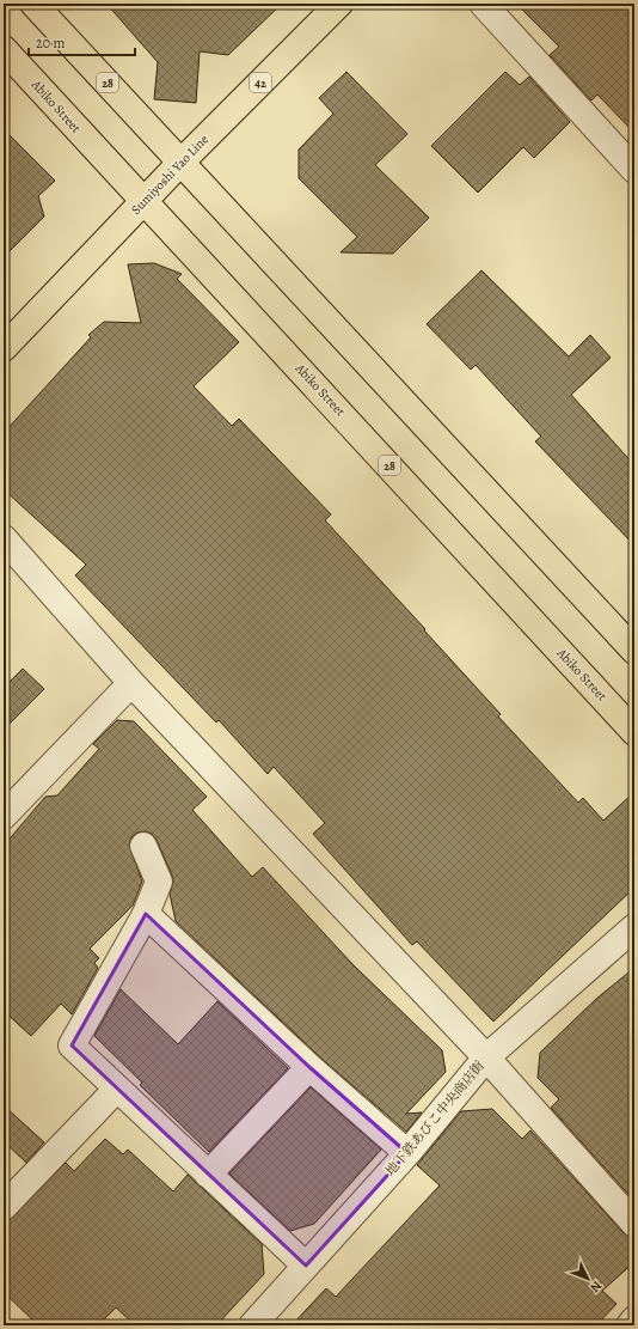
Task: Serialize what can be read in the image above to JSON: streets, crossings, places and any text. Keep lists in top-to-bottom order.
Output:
{
  "streets": {
    "main road": [
      "28",
      "42",
      "Abiko Street",
      "Sumiyoshi Yao Line"
    ],
    "street": ["地下鉄あびこ中央商店街"]
  },
  "crossings": [
    ["28", "Sumiyoshi Yao Line"],
    ["Abiko Street", "Sumiyoshi Yao Line"]
  ],
  "scale_bar": "20 m",
  "north": "bottom right"
}
